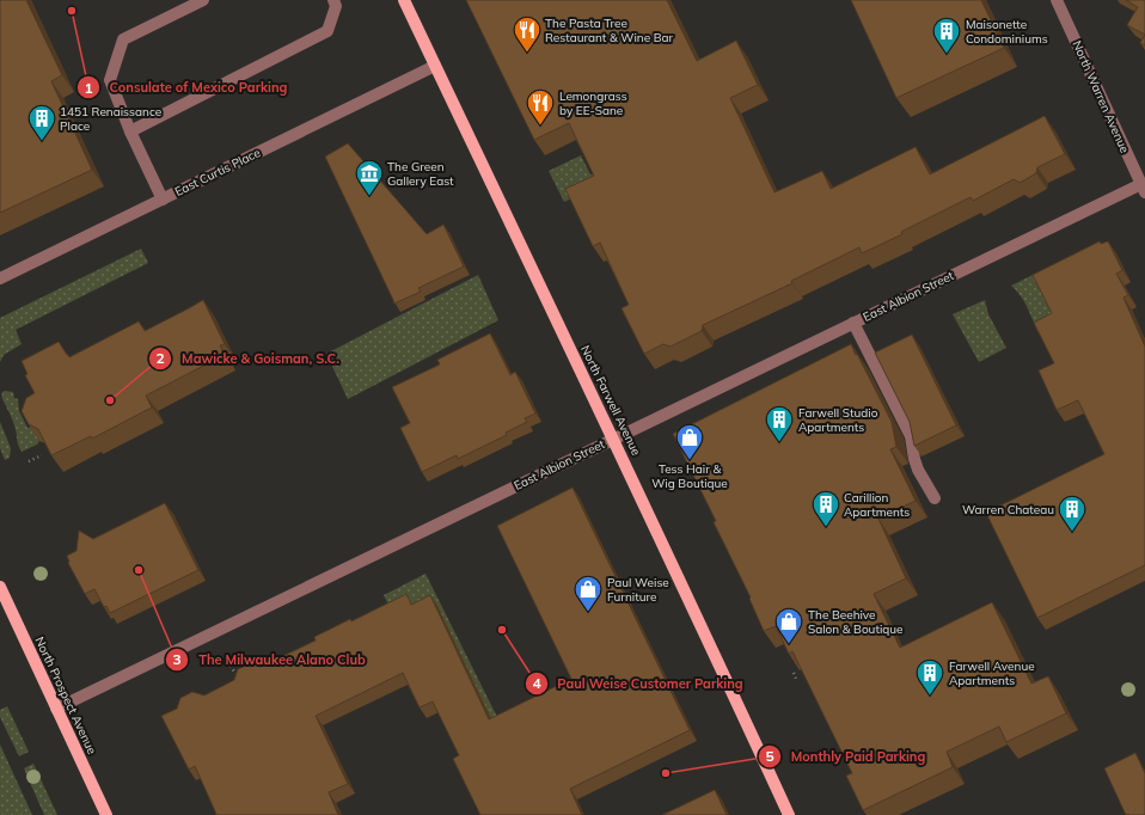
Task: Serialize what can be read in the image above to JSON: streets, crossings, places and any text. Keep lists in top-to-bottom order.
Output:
{
  "streets": {
    "main road": ["North Farwell Avenue", "North Prospect Avenue"],
    "street": ["North Warren Avenue", "East Curtis Place", "East Albion Street"]
  },
  "crossings": [
    ["North Warren Avenue", "East Albion Street"],
    ["East Curtis Place", "North Farwell Avenue"],
    ["East Albion Street", "North Farwell Avenue"],
    ["East Albion Street", "North Prospect Avenue"]
  ],
  "places": {
    "other": [
      "Consulate of Mexico Parking",
      "Mawicke & Goisman, S.C.",
      "The Milwaukee Alano Club",
      "Paul Weise Customer Parking",
      "Monthly Paid Parking"
    ],
    "restaurant": ["The Pasta Tree Restaurant & Wine Bar", "Lemongrass by EE-Sane"],
    "building": [
      "Maisonette Condominiums",
      "1451 Renaissance Place",
      "Farwell Studio Apartments",
      "Carillion Apartments",
      "Warren Chateau",
      "Farwell Avenue Apartments"
    ],
    "museum": ["The Green Gallery East"],
    "shop": ["Tess Hair & Wig Boutique", "Paul Weise Furniture", "The Beehive Salon & Boutique"]
  }
}
